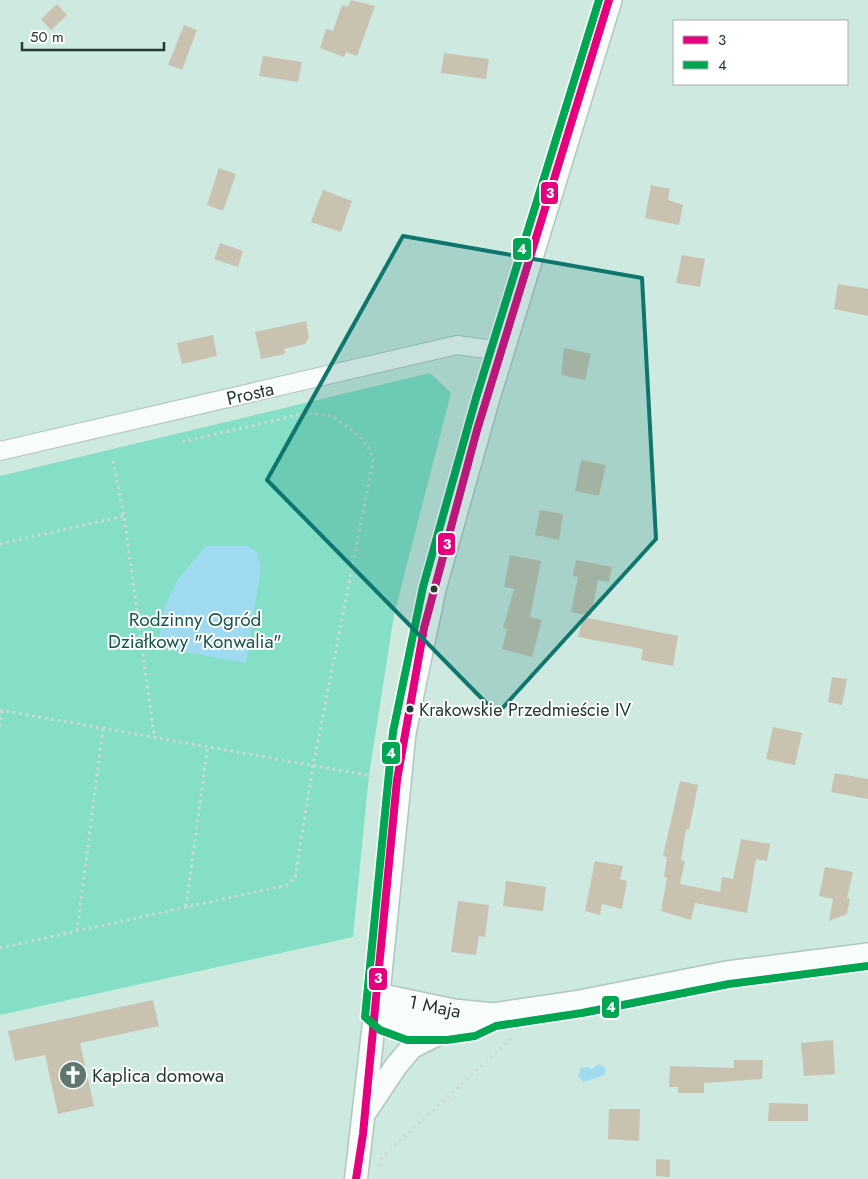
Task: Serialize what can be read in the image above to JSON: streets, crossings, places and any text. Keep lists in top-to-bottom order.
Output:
{
  "streets": {
    "main road": ["1 Maja"],
    "street": ["Prosta"]
  },
  "parks": ["Rodzinny Ogród Działkowy \"Konwalia\""],
  "places": {
    "other": ["Krakowskie Przedmieście IV"],
    "church": ["Kaplica domowa"]
  },
  "lines": ["transit line 3", "transit line 4"],
  "legend": ["3", "4"],
  "scale_bar": "50 m"
}
